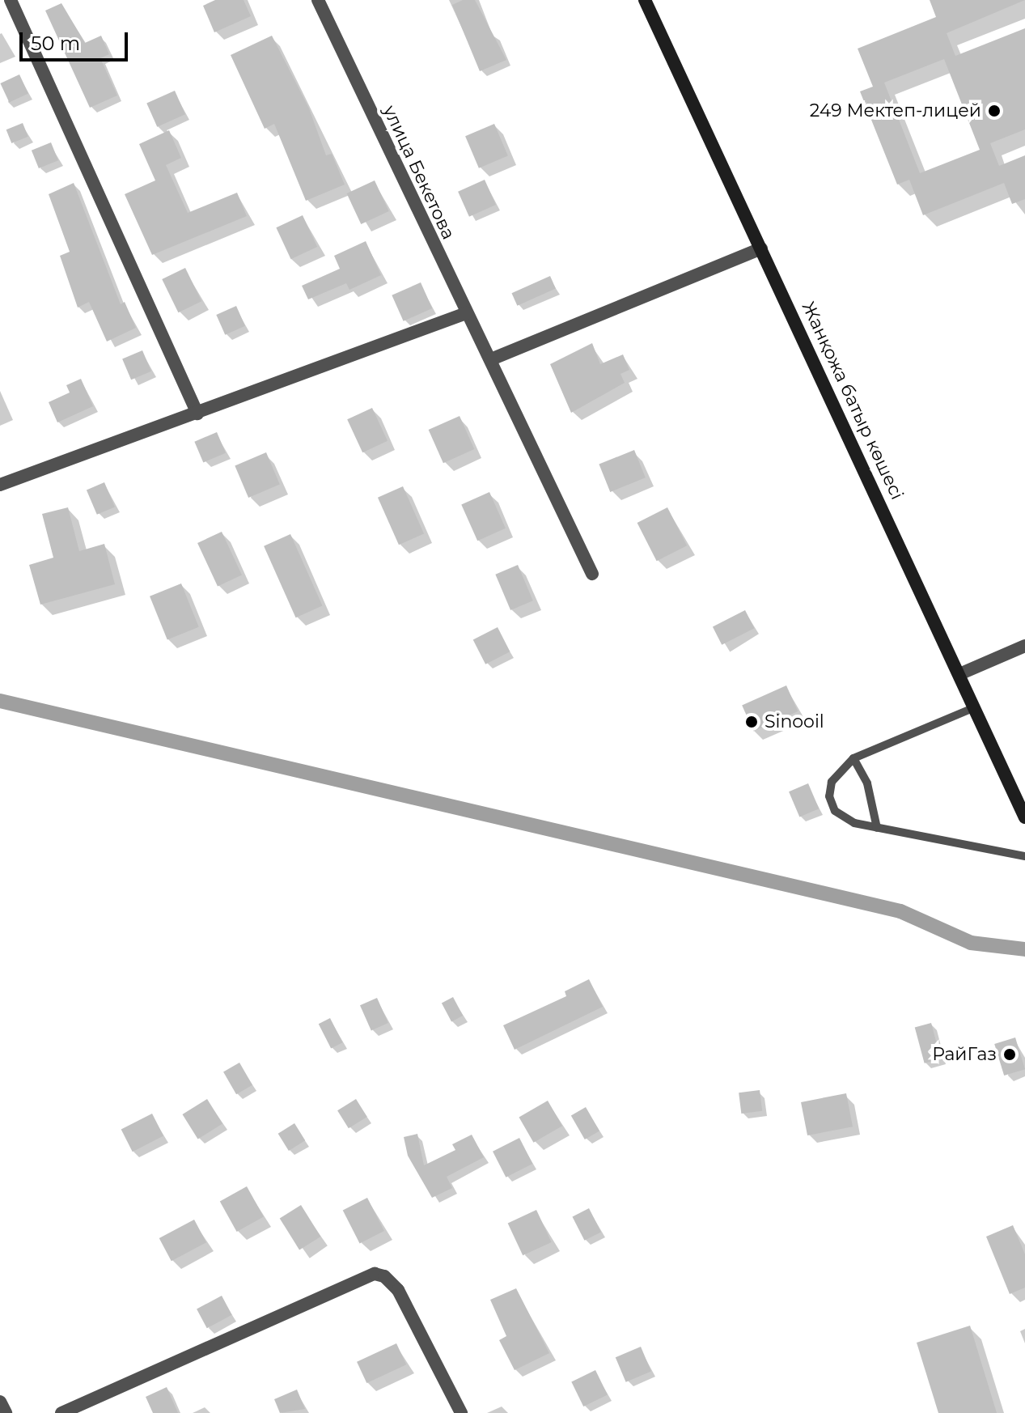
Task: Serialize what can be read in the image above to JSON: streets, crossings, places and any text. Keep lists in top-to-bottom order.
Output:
{
  "streets": {
    "street": ["улица Бекетова", "Жанқожа батыр көшесі"]
  },
  "places": ["249 Мектеп-лицей", "Sinooil", "РайГаз"],
  "scale_bar": "50 m"
}
